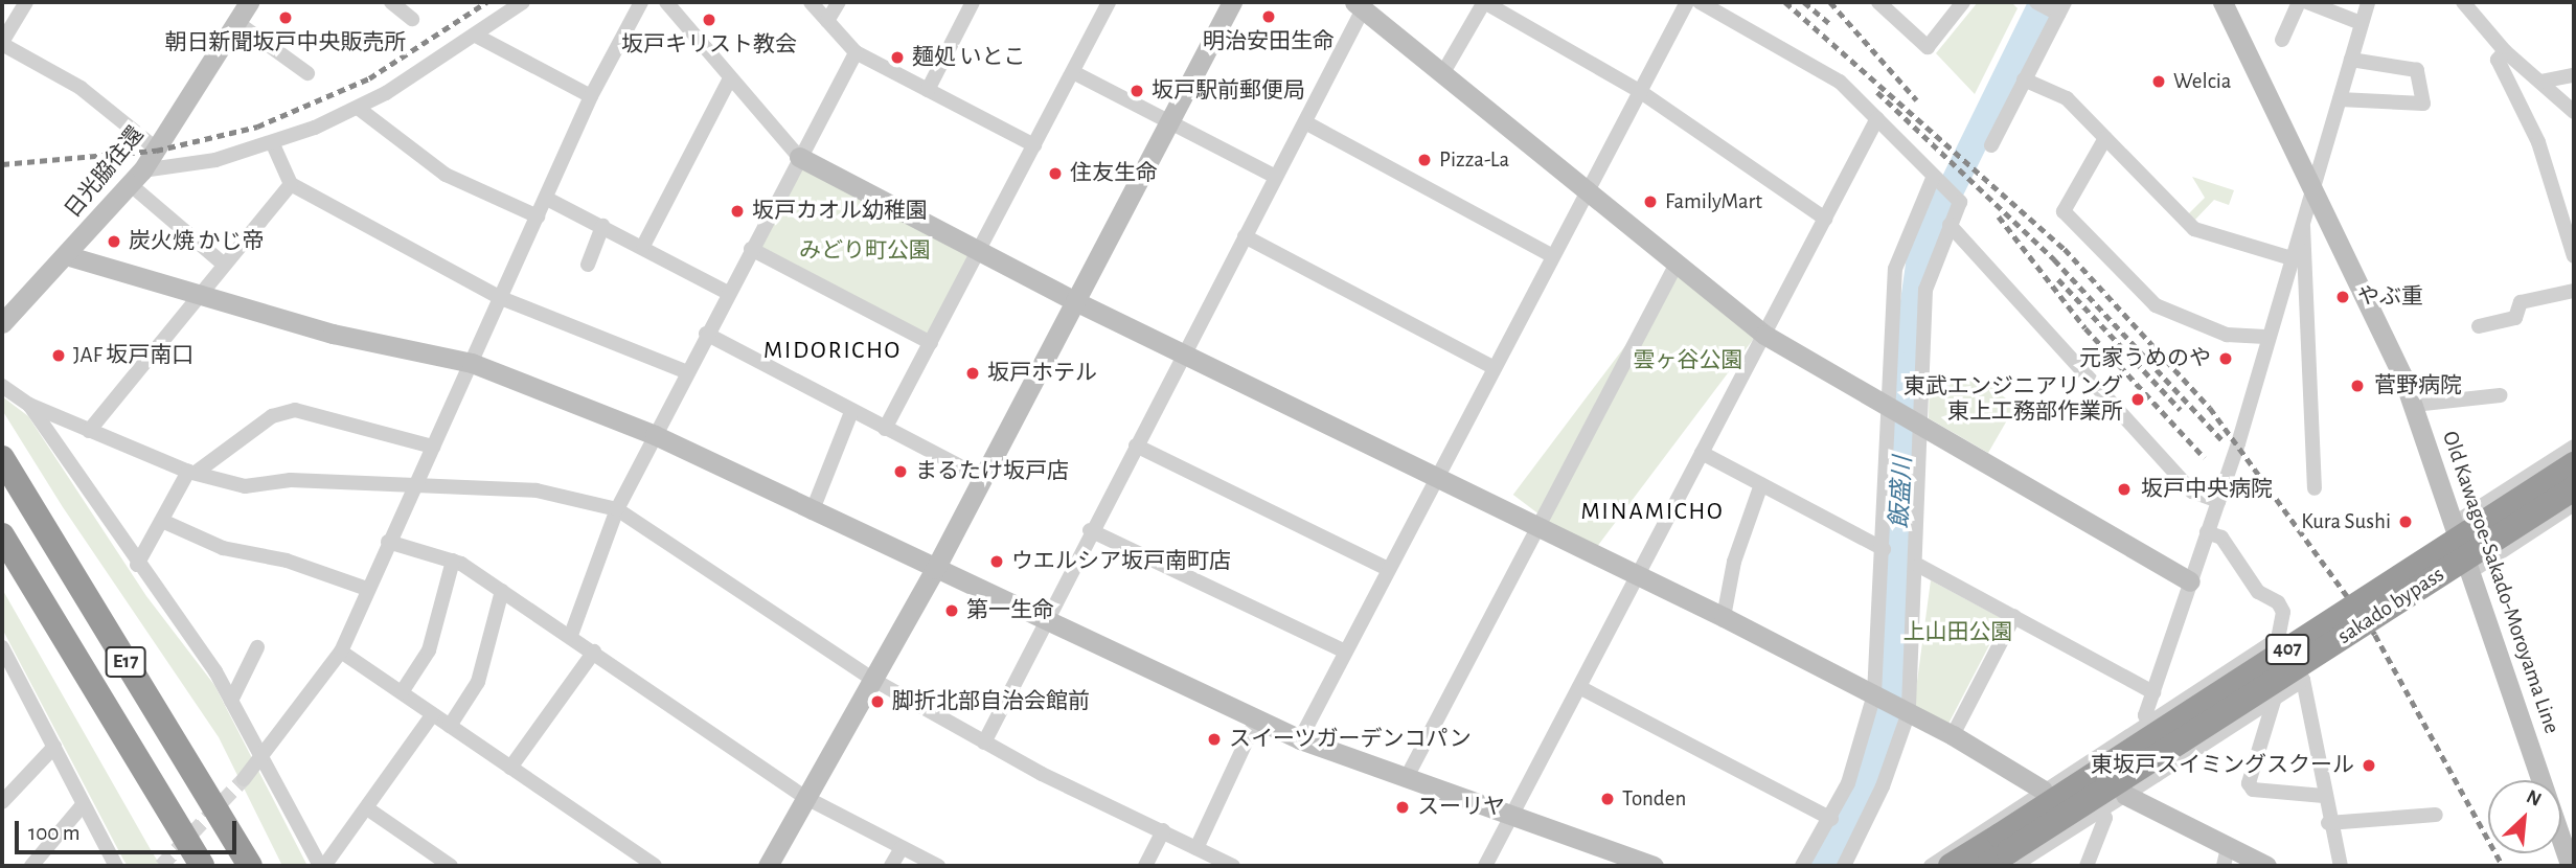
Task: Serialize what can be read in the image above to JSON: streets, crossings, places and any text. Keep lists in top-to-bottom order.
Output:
{
  "streets": {
    "highway": ["sakado bypass", "407", "E17"],
    "street": ["日光脇往還", "Old Kawagoe-Sakado-Moroyama Line"]
  },
  "crossings": [
    ["sakado bypass", "407"]
  ],
  "districts": ["MIDORICHO", "MINAMICHO"],
  "water": ["飯盛川"],
  "parks": ["みどり町公園", "雲ヶ谷公園", "上山田公園"],
  "places": [
    "明治安田生命",
    "朝日新聞坂戸中央販売所",
    "坂戸キリスト教会",
    "麺処 いとこ",
    "Welcia",
    "坂戸駅前郵便局",
    "Pizza-La",
    "住友生命",
    "FamilyMart",
    "坂戸カオル幼稚園",
    "炭火焼 かじ帝",
    "やぶ重",
    "JAF 坂戸南口",
    "元家うめのや",
    "坂戸ホテル",
    "菅野病院",
    "東武エンジニアリング 東上工務部作業所",
    "まるたけ坂戸店",
    "坂戸中央病院",
    "Kura Sushi",
    "ウエルシア坂戸南町店",
    "第一生命",
    "脚折北部自治会館前",
    "スイーツガーデンコパン",
    "東坂戸スイミングスクール",
    "Tonden",
    "スーリヤ"
  ],
  "scale_bar": "100 m",
  "north": "top right"
}
